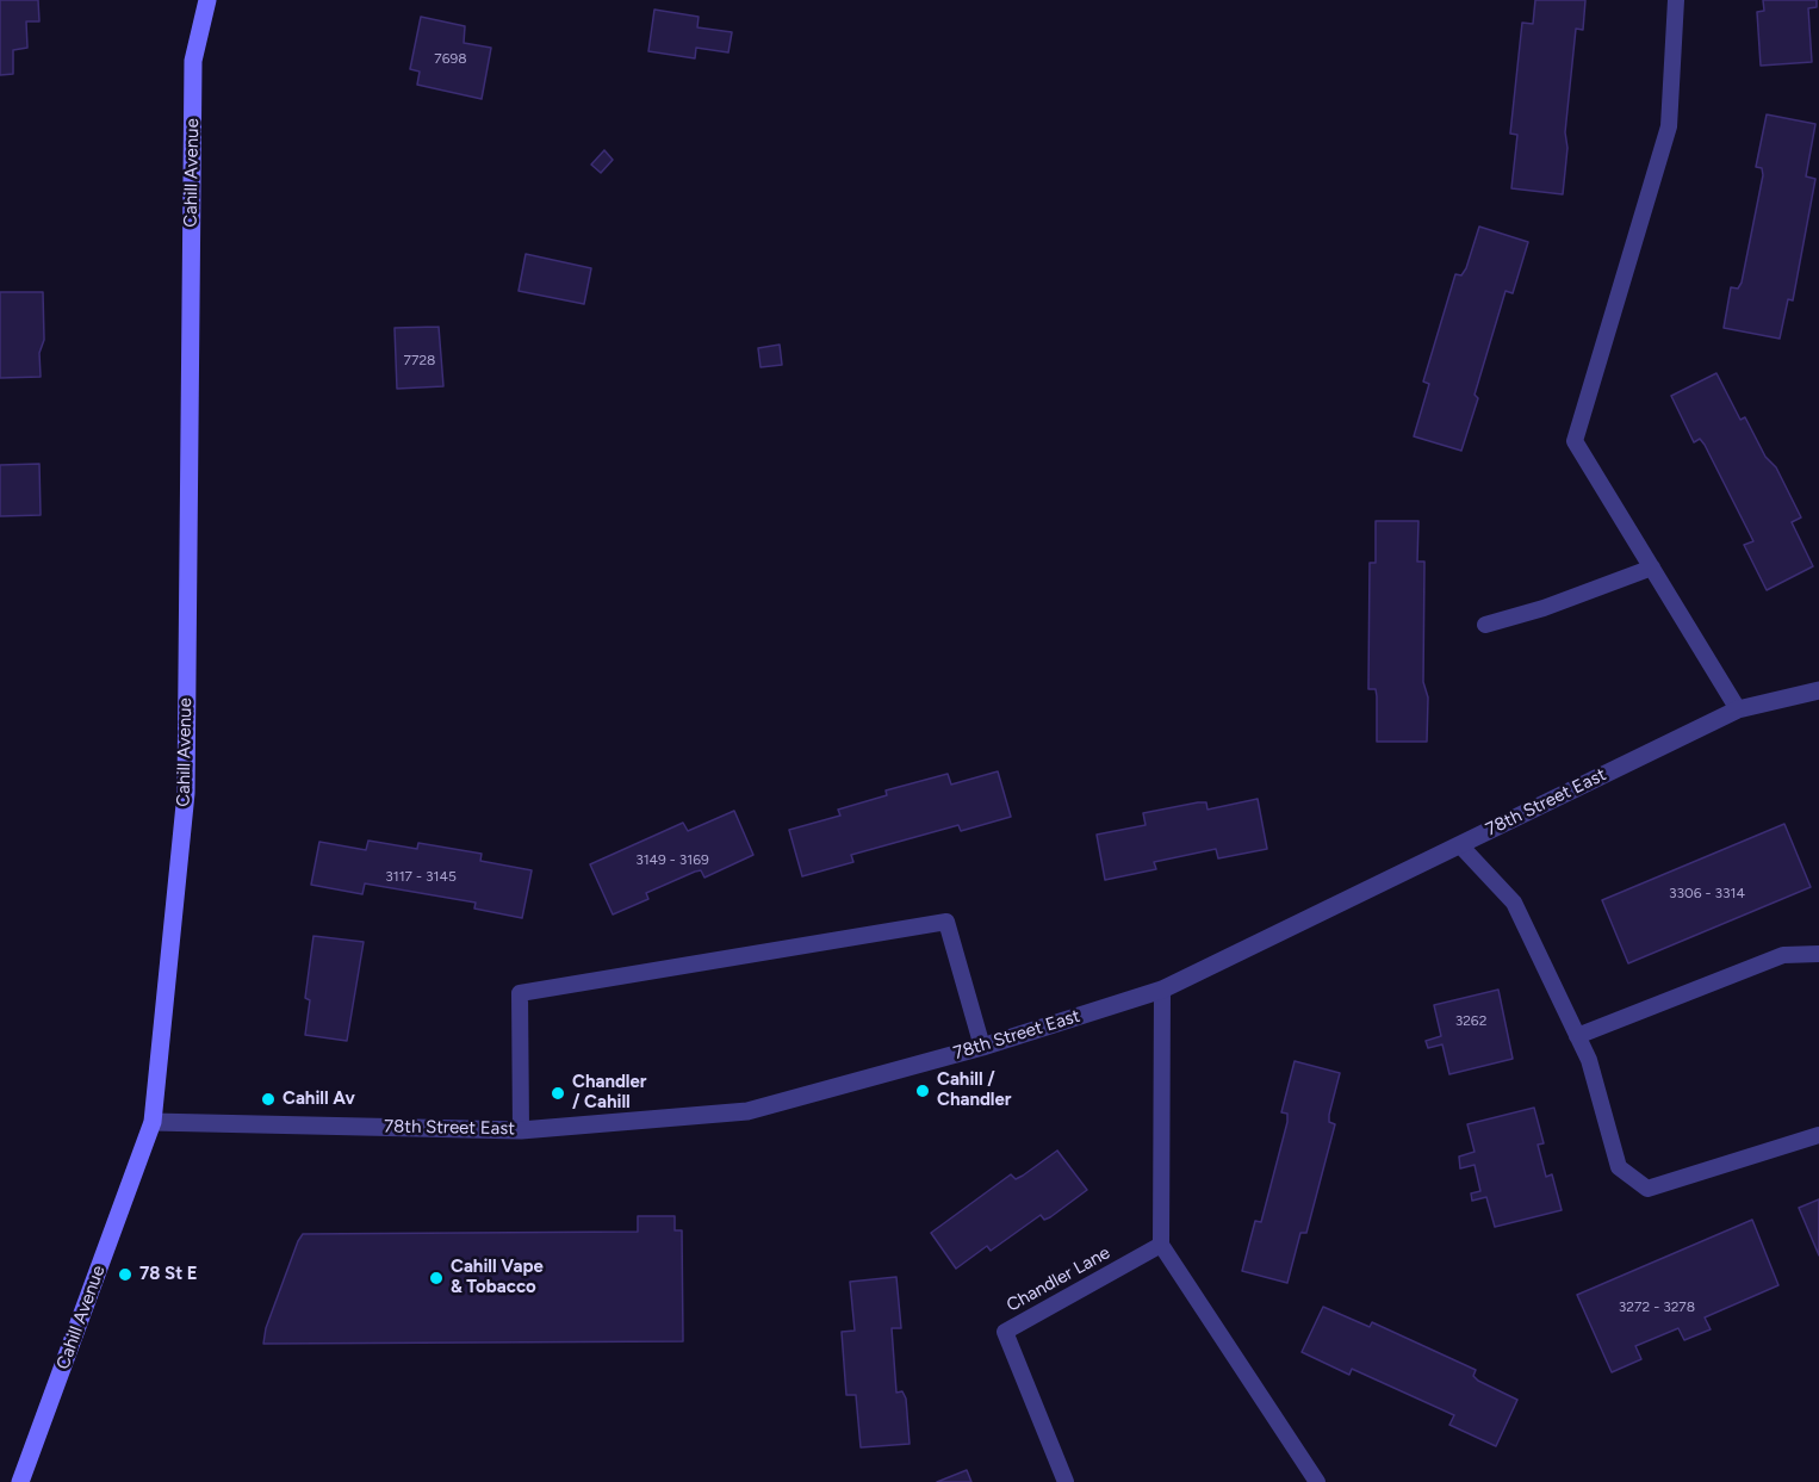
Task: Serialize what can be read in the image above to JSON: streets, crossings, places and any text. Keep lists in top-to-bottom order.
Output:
{
  "streets": {
    "street": ["Cahill Avenue", "78th Street East"],
    "lane": ["Chandler Lane"]
  },
  "crossings": [
    ["Cahill Avenue", "78th Street East"]
  ],
  "places": [
    "Cahill / Chandler",
    "Chandler / Cahill",
    "Cahill Av",
    "78 St E",
    "Cahill Vape & Tobacco"
  ],
  "house_numbers": [
    "7698",
    "7728",
    "3149 - 3169",
    "3117 - 3145",
    "3306 - 3314",
    "3262",
    "3272 - 3278"
  ]
}
